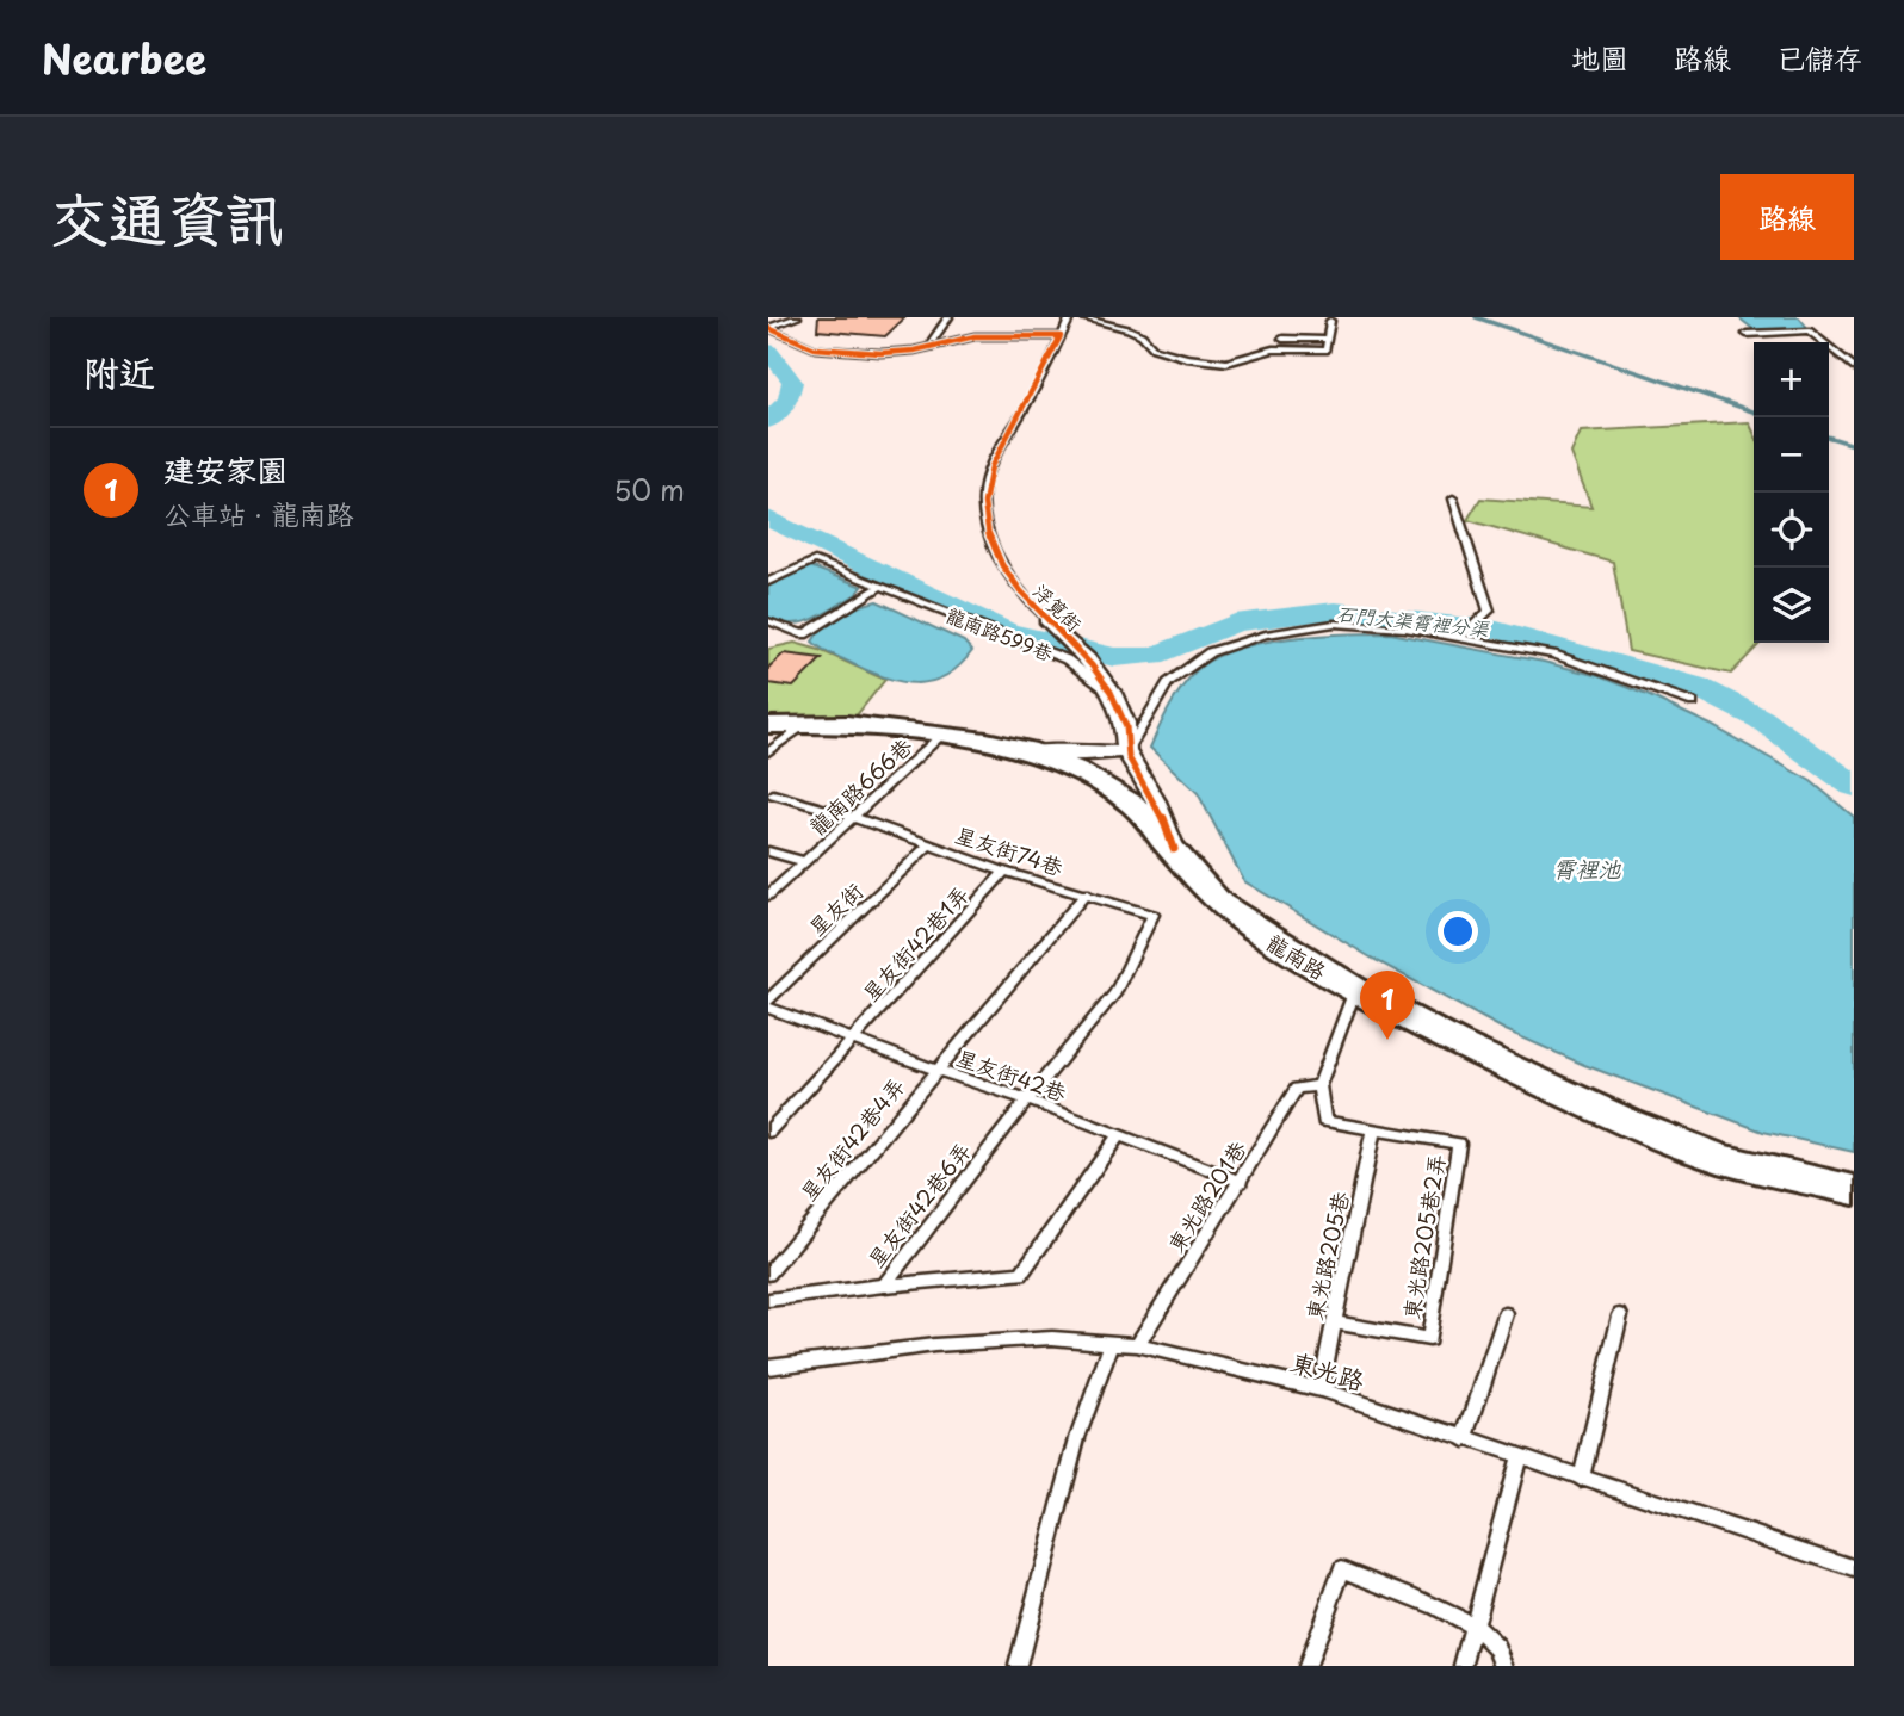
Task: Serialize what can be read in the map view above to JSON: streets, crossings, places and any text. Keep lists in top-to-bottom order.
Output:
{
  "streets": {
    "main road": ["龍南路"],
    "street": ["浮筧街"],
    "lane": [
      "龍南路599巷",
      "龍南路666巷",
      "星友街74巷",
      "星友街",
      "星友街42巷1弄",
      "星友街42巷",
      "星友街42巷4弄",
      "東光路201巷",
      "星友街42巷6弄",
      "東光路205巷2弄",
      "東光路205巷",
      "東光路"
    ]
  },
  "crossings": [
    ["浮筧街", "龍南路599巷"],
    ["浮筧街", "龍南路"],
    ["龍南路666巷", "星友街74巷"],
    ["龍南路666巷", "龍南路"],
    ["星友街74巷", "星友街"],
    ["星友街74巷", "星友街42巷1弄"],
    ["星友街74巷", "星友街42巷4弄"],
    ["星友街74巷", "星友街42巷6弄"],
    ["星友街42巷1弄", "星友街42巷"],
    ["星友街42巷", "星友街42巷4弄"],
    ["星友街42巷", "東光路201巷"],
    ["星友街42巷", "星友街42巷6弄"],
    ["東光路201巷", "東光路"],
    ["東光路205巷2弄", "東光路205巷"],
    ["東光路205巷", "東光路"]
  ],
  "water": ["石門大渠霄裡分渠", "霄裡池"],
  "page": {
    "header": "Nearbee",
    "nav": ["地圖", "路線", "已儲存"],
    "title": "交通資訊",
    "buttons": "路線",
    "heading": "附近",
    "map_buttons": ["+", "−"],
    "list": [
      {
        "mark": "1",
        "name": "建安家園",
        "note": "公車站 · 龍南路",
        "value": "50 m"
      }
    ],
    "pins": "1"
  }
}
